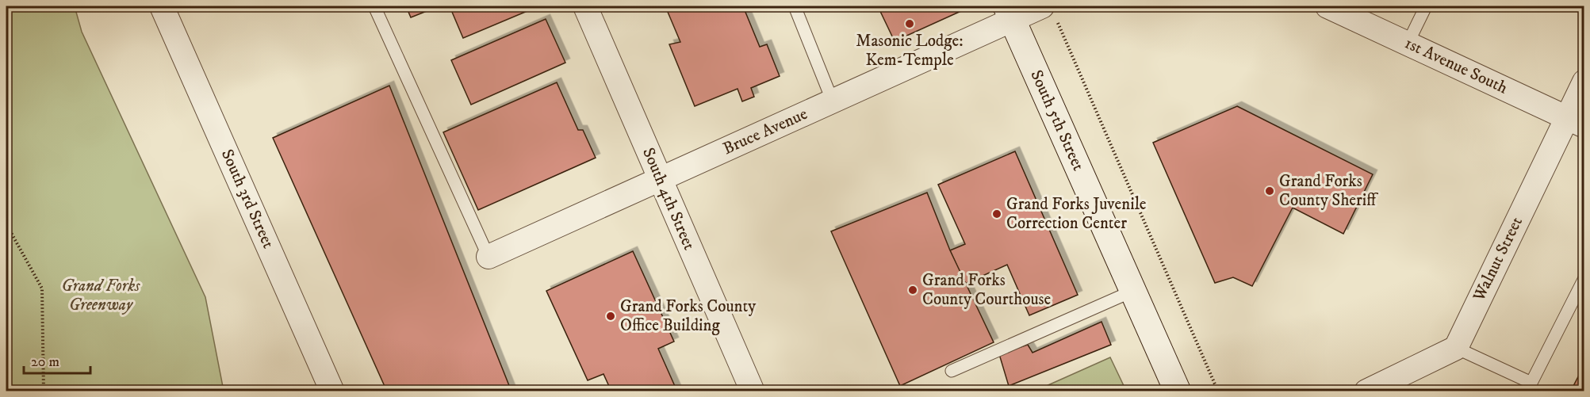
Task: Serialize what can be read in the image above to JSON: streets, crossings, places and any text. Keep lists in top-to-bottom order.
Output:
{
  "streets": {
    "street": [
      "1st Avenue South",
      "South 5th Street",
      "Bruce Avenue",
      "South 3rd Street",
      "South 4th Street",
      "Walnut Street"
    ]
  },
  "crossings": [
    ["1st Avenue South", "Walnut Street"],
    ["South 5th Street", "Bruce Avenue"],
    ["Bruce Avenue", "South 4th Street"]
  ],
  "parks": ["Grand Forks Greenway"],
  "places": [
    "Masonic Lodge: Kem-Temple",
    "Grand Forks County Sheriff",
    "Grand Forks Juvenile Correction Center",
    "Grand Forks County Courthouse",
    "Grand Forks County Office Building"
  ],
  "scale_bar": "20 m"
}
